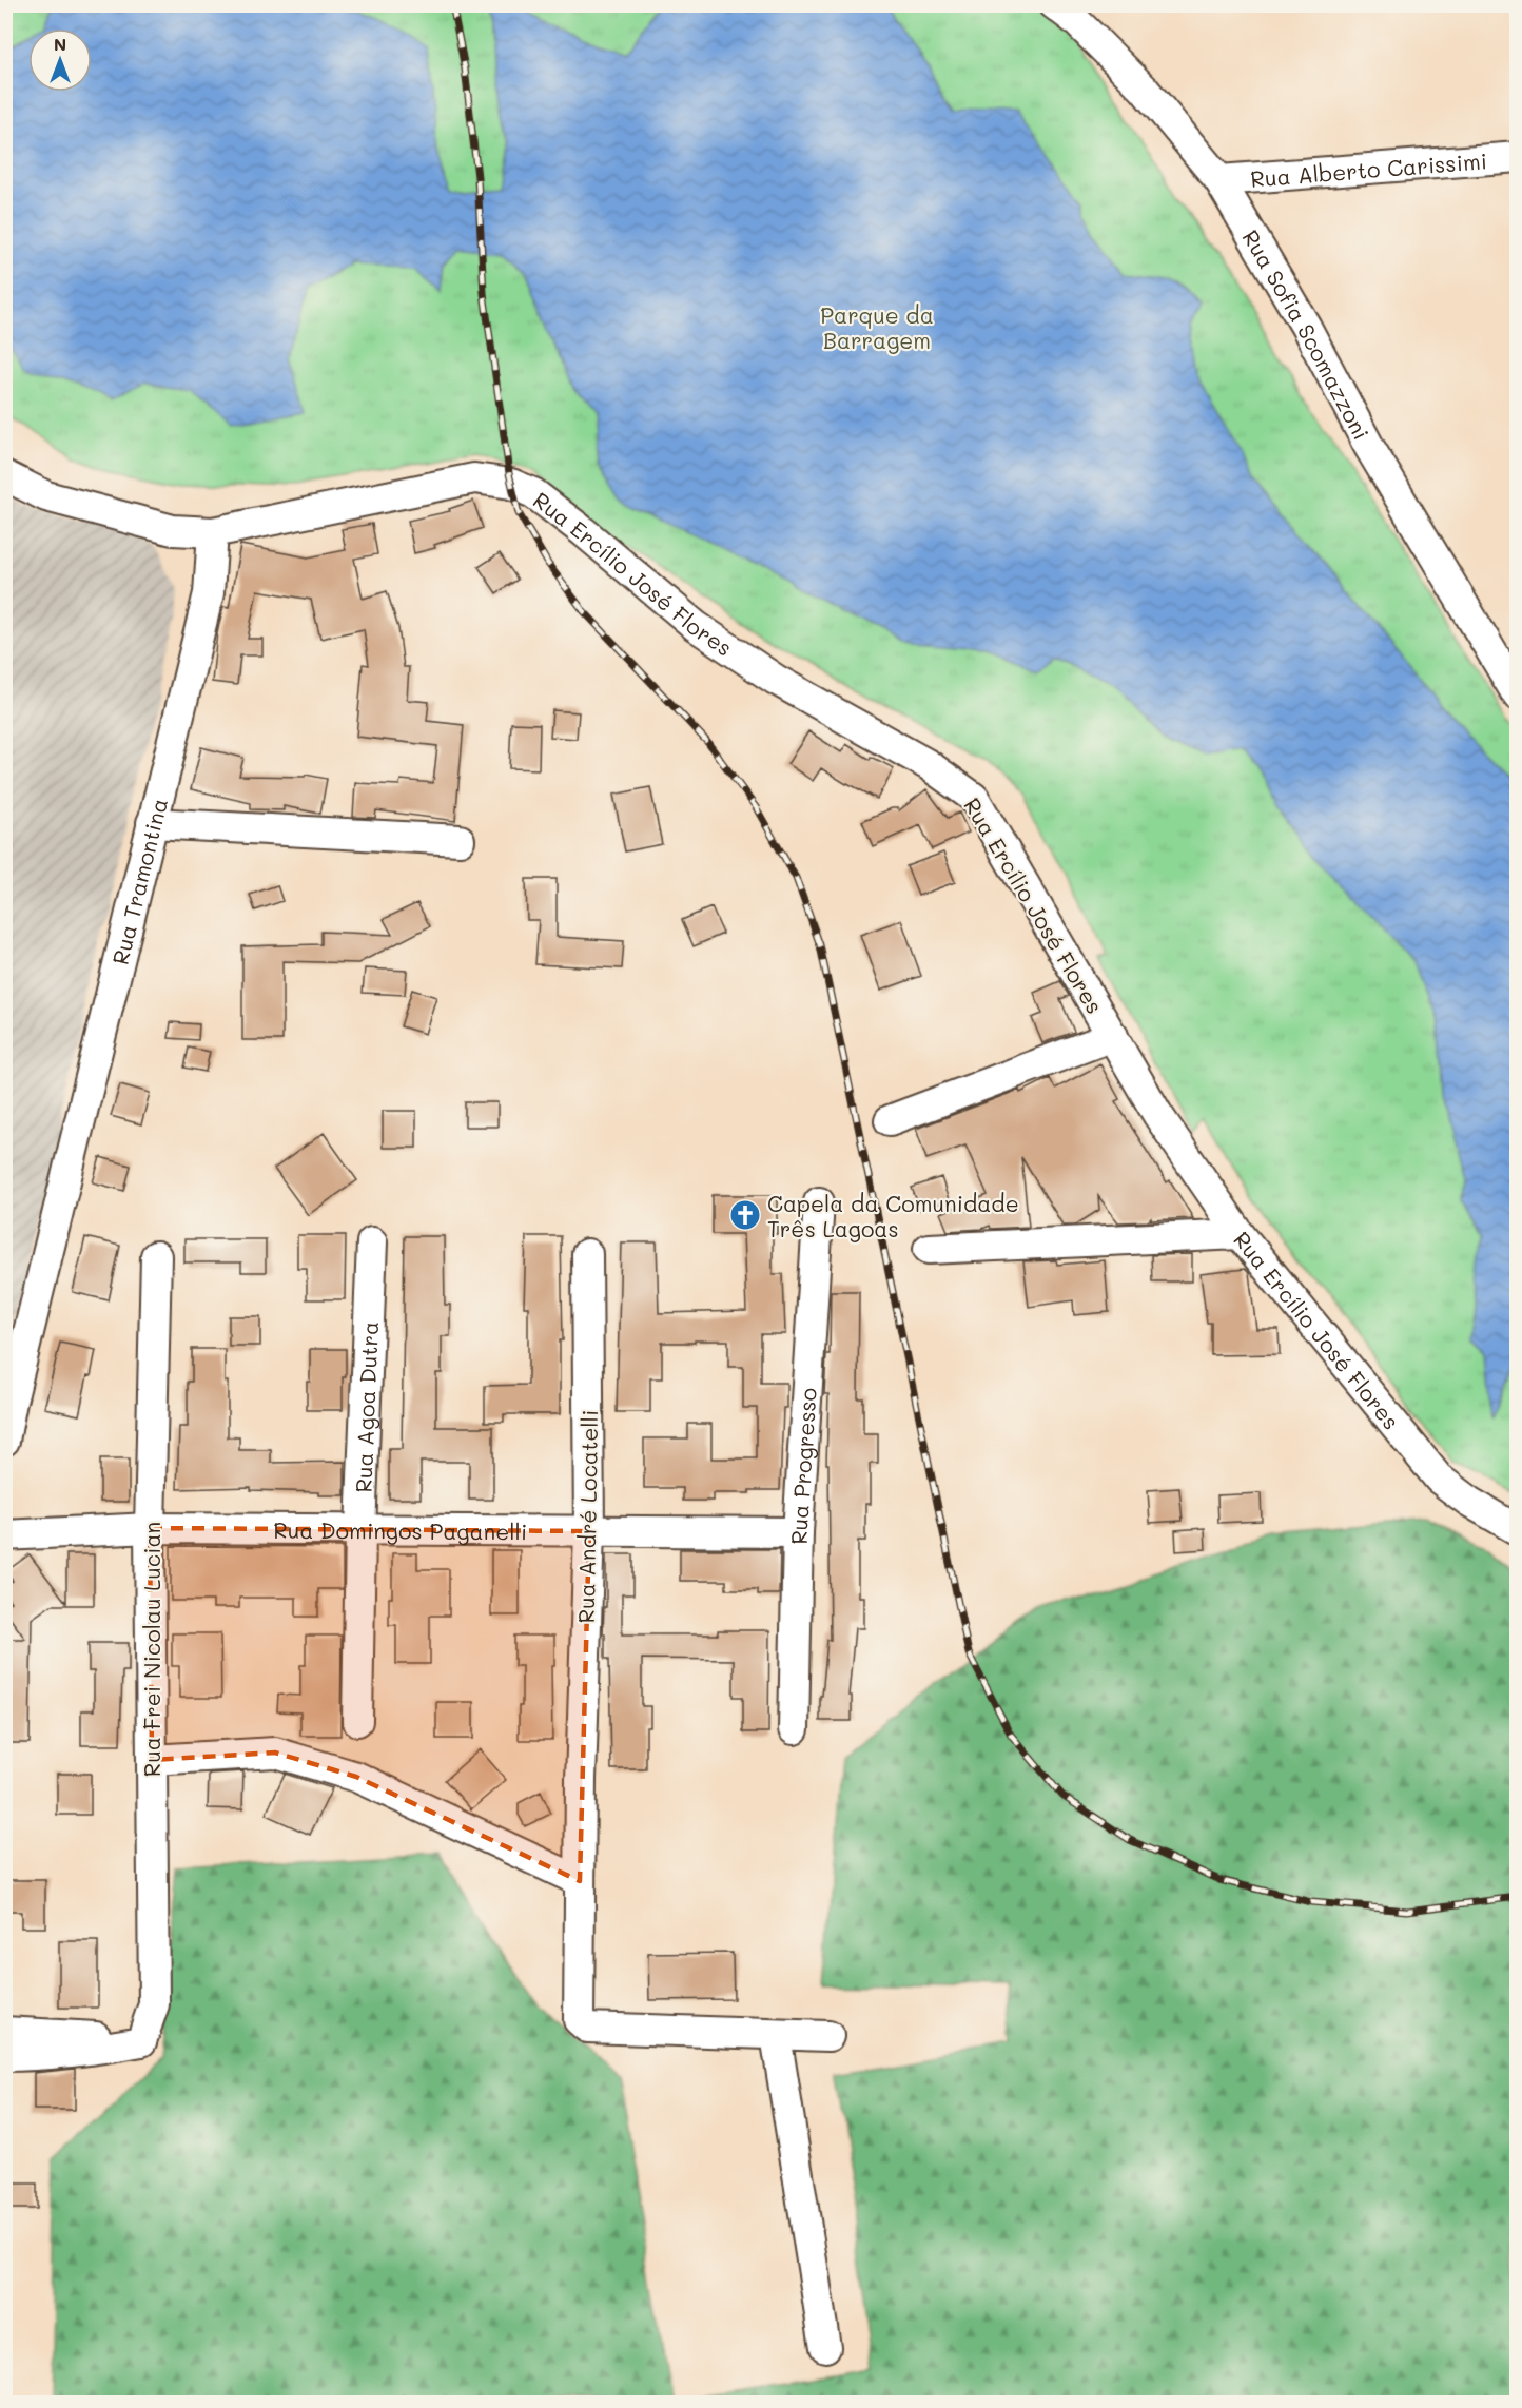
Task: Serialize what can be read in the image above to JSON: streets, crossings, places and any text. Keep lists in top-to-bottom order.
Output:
{
  "streets": {
    "street": [
      "Rua Alberto Carissimi",
      "Rua Sofia Scomazzoni",
      "Rua Ercílio José Flores",
      "Rua Tramontina",
      "Rua Agoa Dutra",
      "Rua Progresso",
      "Rua André Locatelli",
      "Rua Domingos Paganelli",
      "Rua Frei Nicolau Lucian"
    ]
  },
  "crossings": [
    ["Rua Alberto Carissimi", "Rua Sofia Scomazzoni"],
    ["Rua Ercílio José Flores", "Rua Tramontina"],
    ["Rua Agoa Dutra", "Rua Domingos Paganelli"],
    ["Rua Progresso", "Rua Domingos Paganelli"],
    ["Rua André Locatelli", "Rua Domingos Paganelli"],
    ["Rua Domingos Paganelli", "Rua Frei Nicolau Lucian"]
  ],
  "parks": ["Parque da Barragem"],
  "places": {
    "church": ["Capela da Comunidade Três Lagoas"]
  },
  "north": "top"
}
